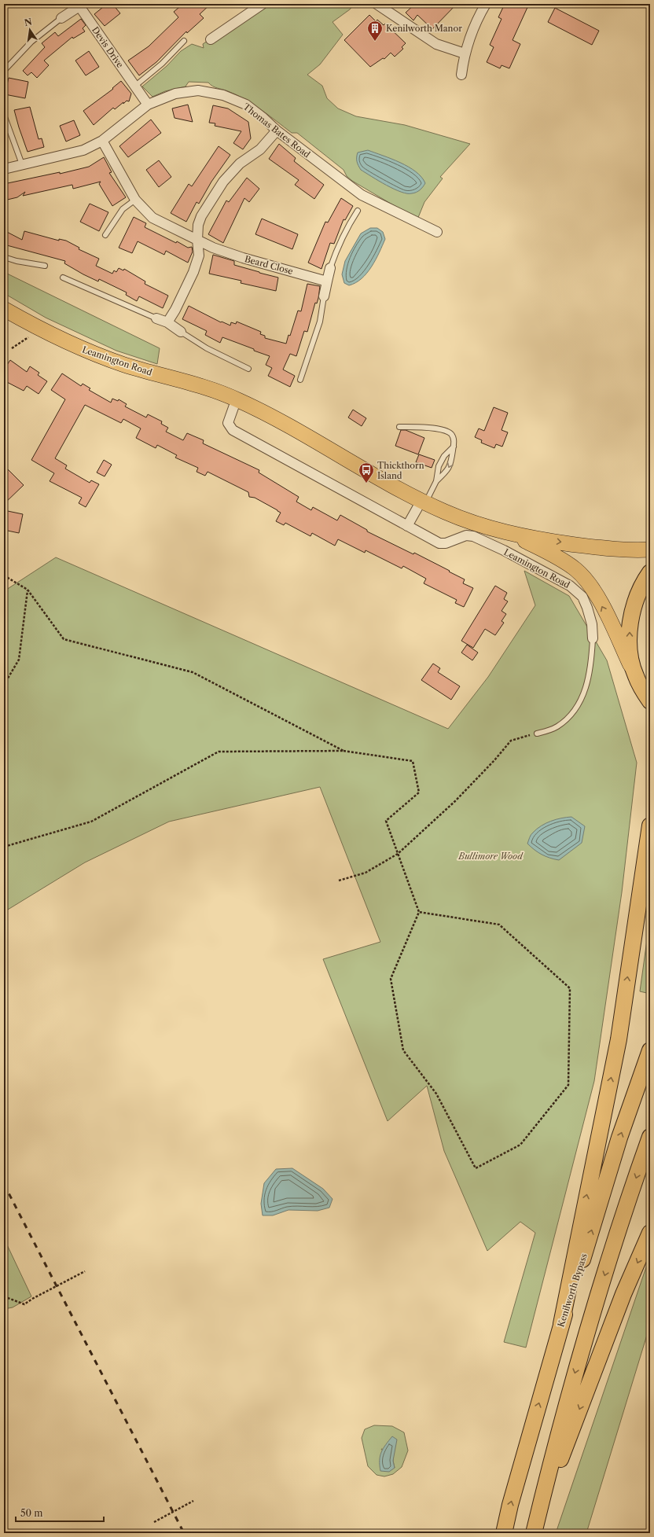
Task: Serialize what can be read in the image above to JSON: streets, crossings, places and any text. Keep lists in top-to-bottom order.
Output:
{
  "streets": {
    "highway": ["Kenilworth Bypass"],
    "main road": ["Leamington Road"],
    "street": ["Devis Drive", "Thomas Bates Road", "Beard Close"]
  },
  "crossings": [
    ["Devis Drive", "Thomas Bates Road"],
    ["Thomas Bates Road", "Beard Close"]
  ],
  "parks": ["Bullimore Wood"],
  "places": {
    "building": ["Kenilworth Manor"],
    "bus stop": ["Thickthorn Island"]
  },
  "scale_bar": "50 m",
  "north": "top"
}
